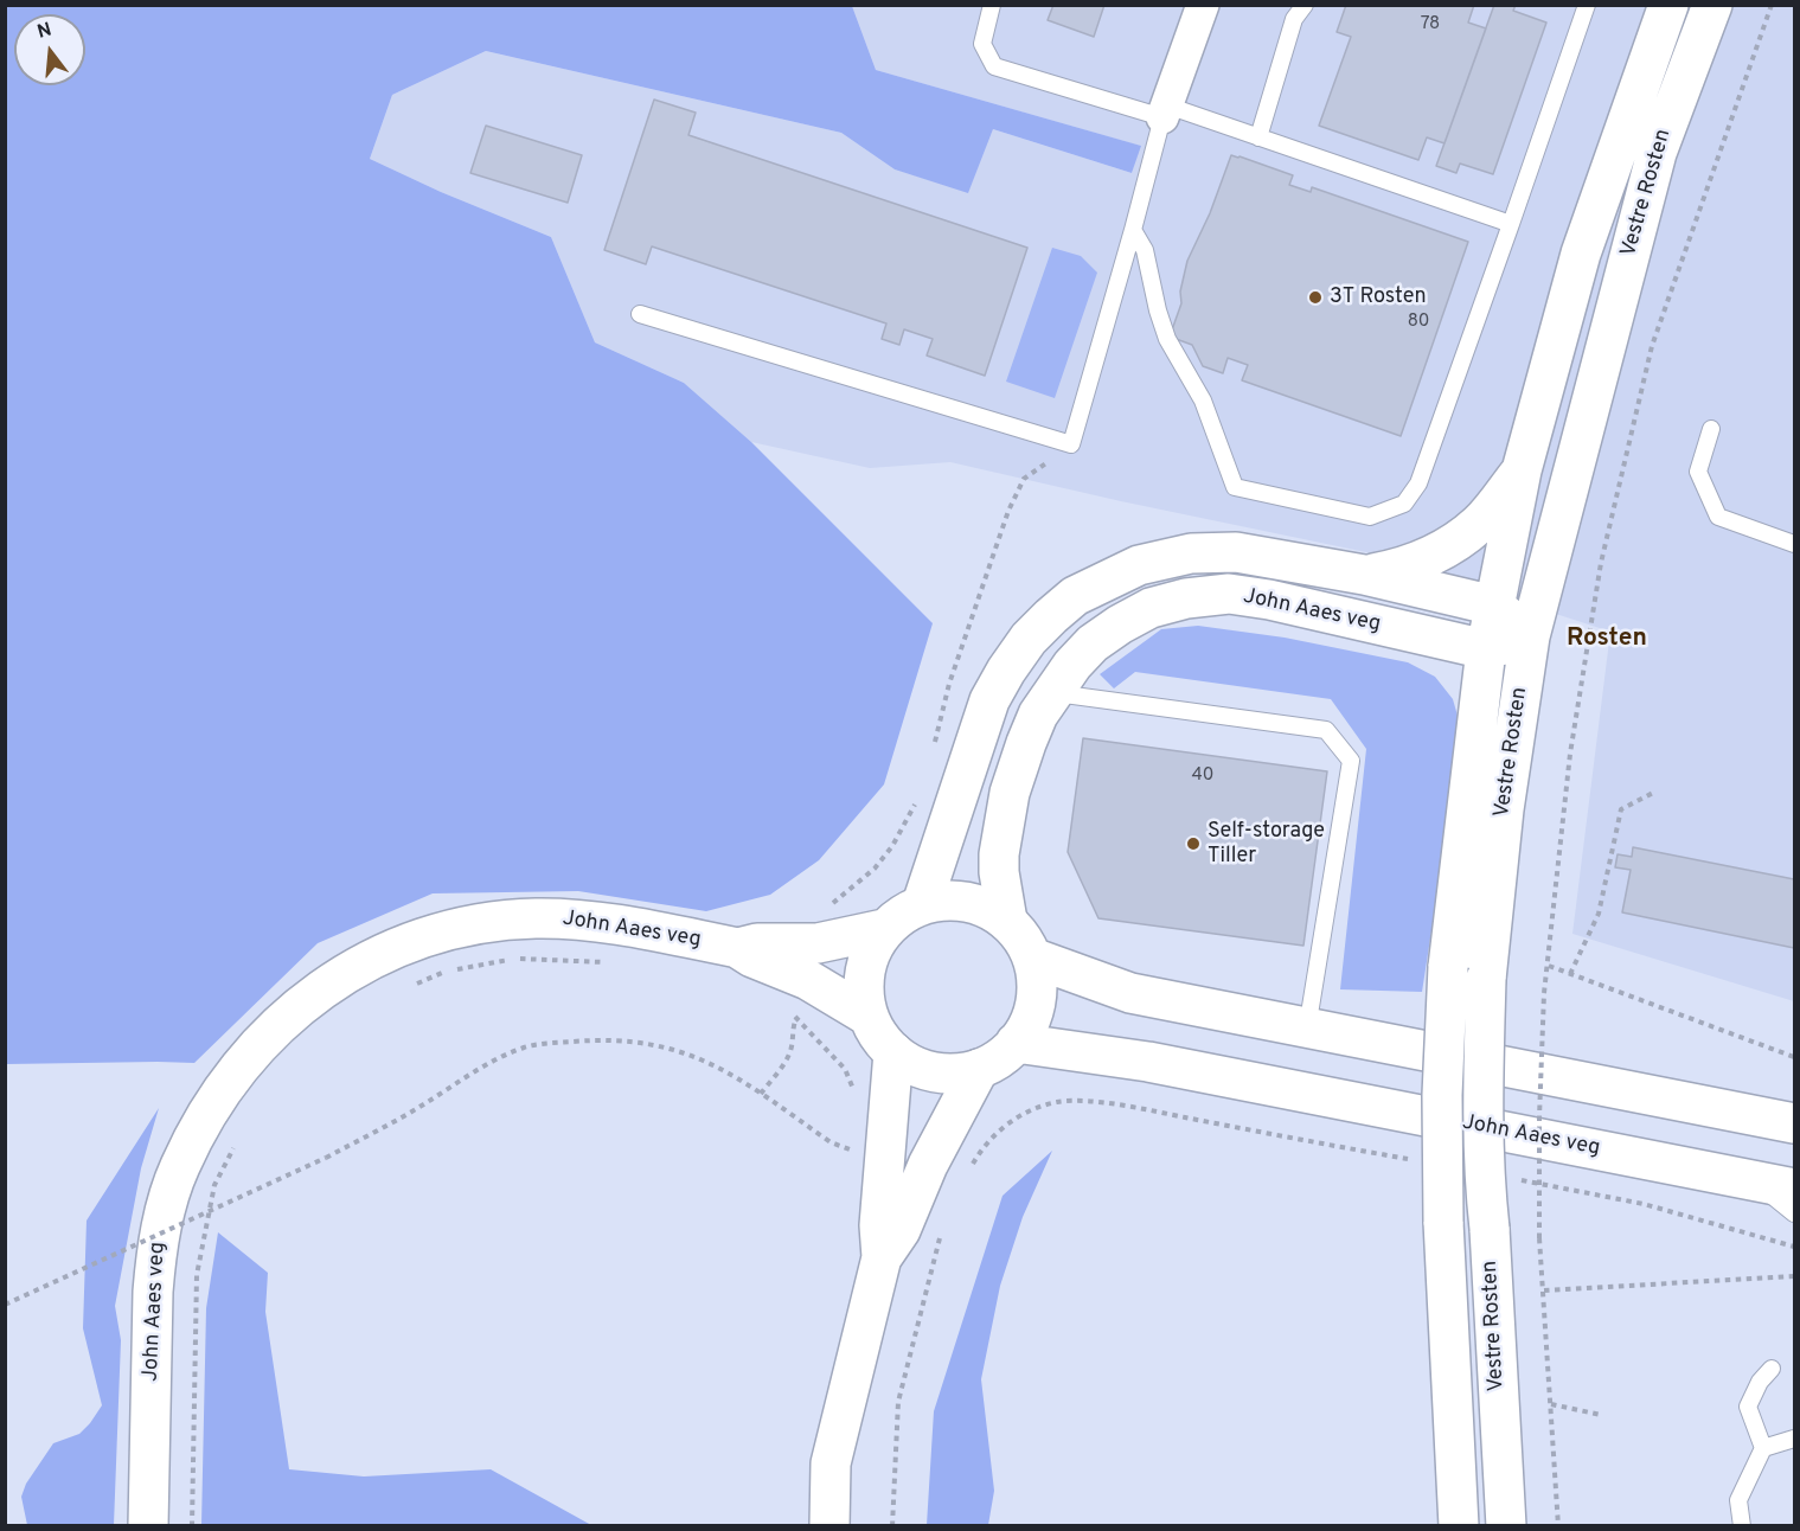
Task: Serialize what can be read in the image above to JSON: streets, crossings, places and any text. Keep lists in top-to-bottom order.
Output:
{
  "streets": {
    "street": ["Vestre Rosten", "John Aaes veg"]
  },
  "crossings": [
    ["Vestre Rosten", "John Aaes veg"]
  ],
  "districts": ["Rosten"],
  "places": ["3T Rosten", "Self-storage Tiller"],
  "house_numbers": ["78", "80", "40"],
  "north": "top"
}
